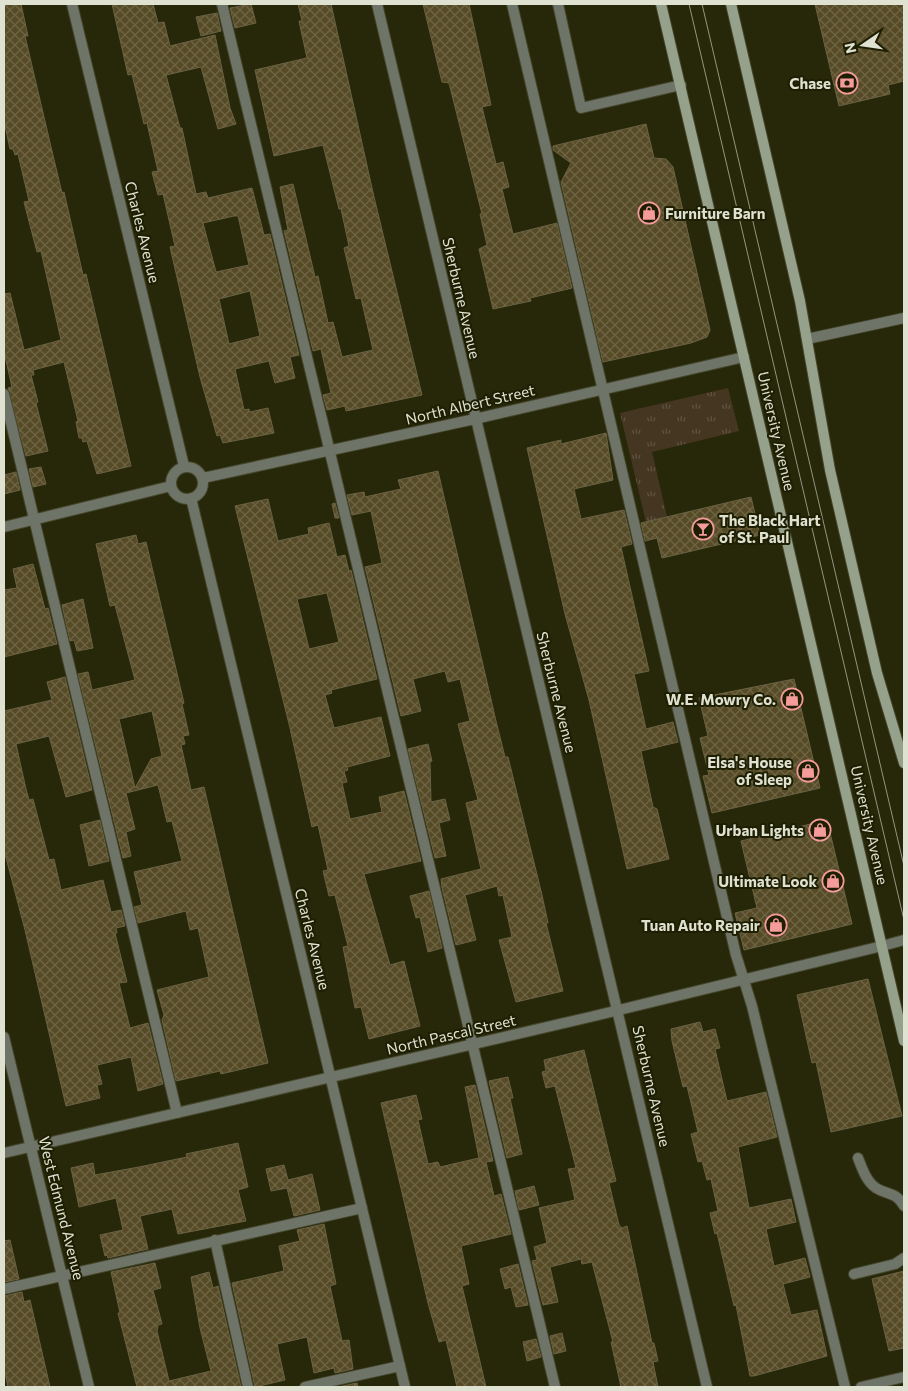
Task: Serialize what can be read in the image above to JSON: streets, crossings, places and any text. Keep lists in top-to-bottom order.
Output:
{
  "streets": {
    "main road": ["University Avenue"],
    "street": [
      "Charles Avenue",
      "Sherburne Avenue",
      "North Albert Street",
      "North Pascal Street",
      "West Edmund Avenue"
    ]
  },
  "crossings": [
    ["Charles Avenue", "North Albert Street"],
    ["Charles Avenue", "North Pascal Street"],
    ["Sherburne Avenue", "North Albert Street"],
    ["Sherburne Avenue", "North Pascal Street"],
    ["North Albert Street", "University Avenue"],
    ["University Avenue", "North Pascal Street"],
    ["North Pascal Street", "West Edmund Avenue"]
  ],
  "places": {
    "bank": ["Chase"],
    "shop": [
      "Furniture Barn",
      "W.E. Mowry Co.",
      "Elsa's House of Sleep",
      "Urban Lights",
      "Ultimate Look",
      "Tuan Auto Repair"
    ],
    "bar": ["The Black Hart of St. Paul"]
  },
  "north": "left"
}
